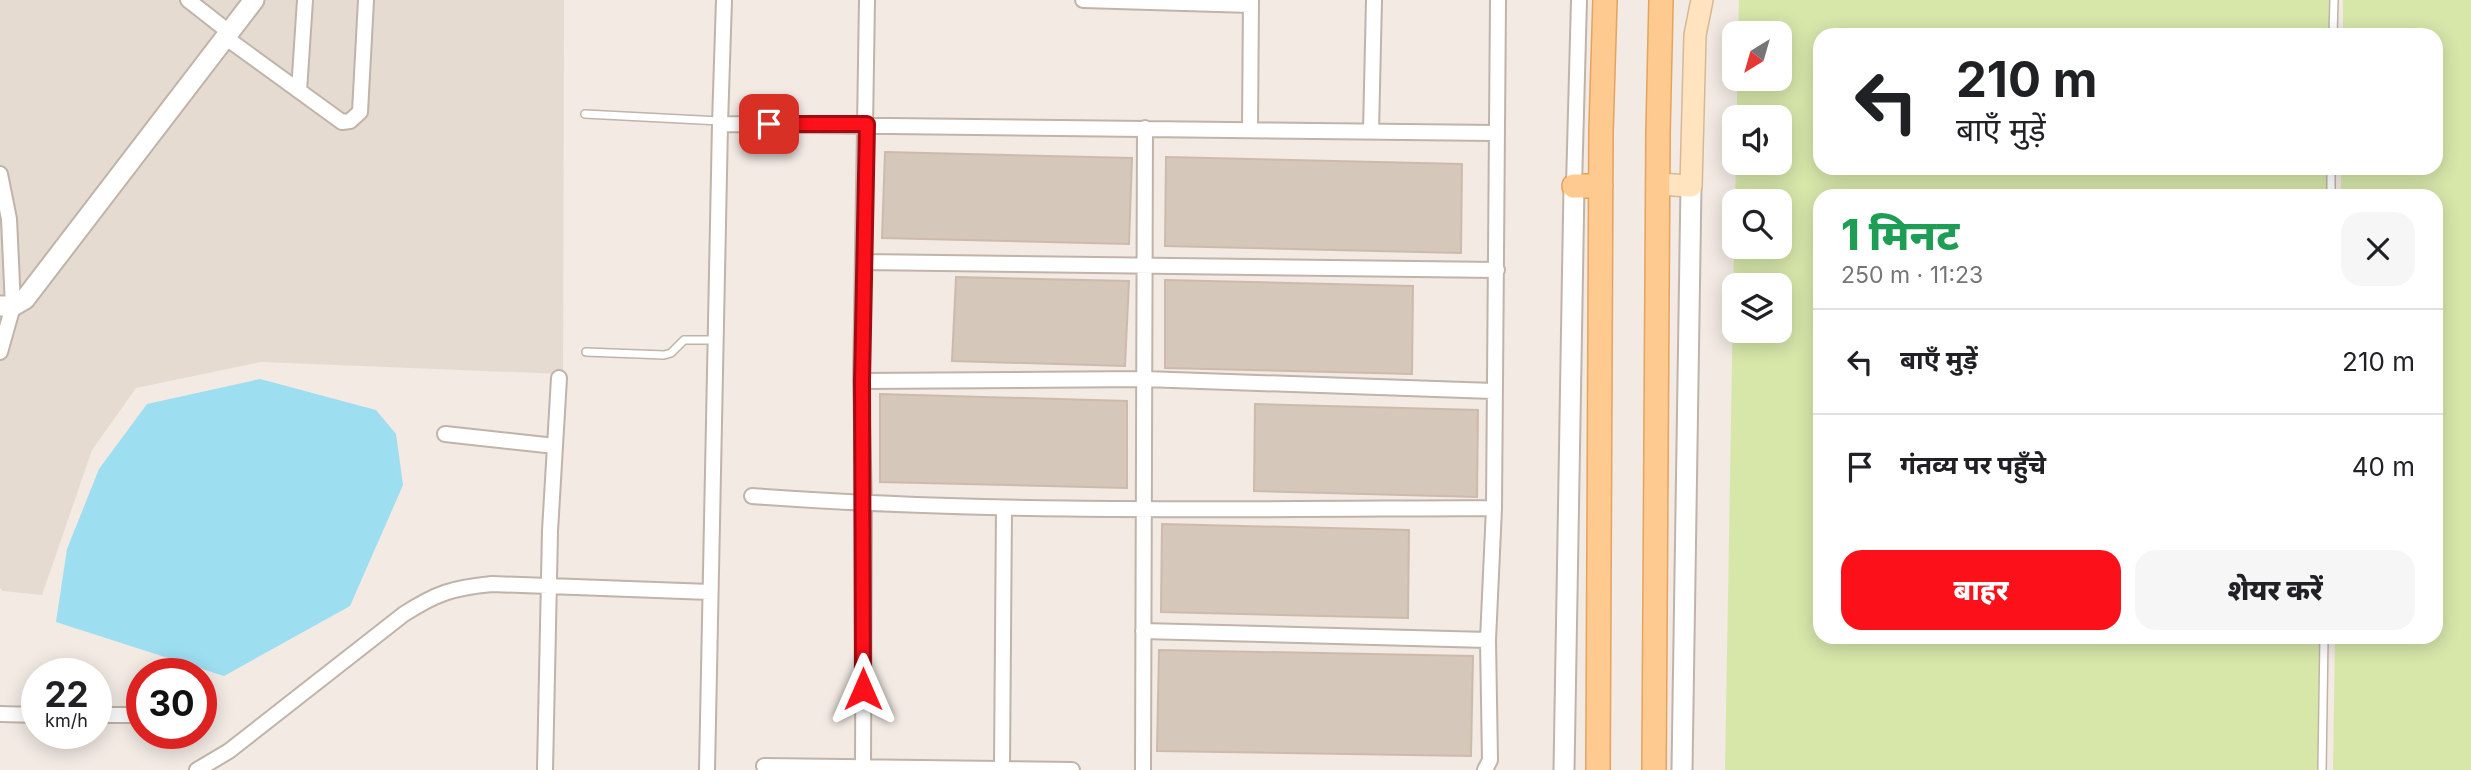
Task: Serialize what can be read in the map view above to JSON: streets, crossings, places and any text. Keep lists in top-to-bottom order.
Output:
{
  "north": "bottom left",
  "page": {
    "turn": ["210 m", "बाएँ मुड़ें"],
    "heading": ["1 मिनट", "250 m · 11:23"],
    "list": [
      {
        "name": "बाएँ मुड़ें",
        "value": "210 m"
      },
      {
        "name": "गंतव्य पर पहुँचे",
        "value": "40 m"
      }
    ],
    "buttons": ["बाहर", "शेयर करें"],
    "speed": "22 km/h",
    "limit": "30"
  }
}
